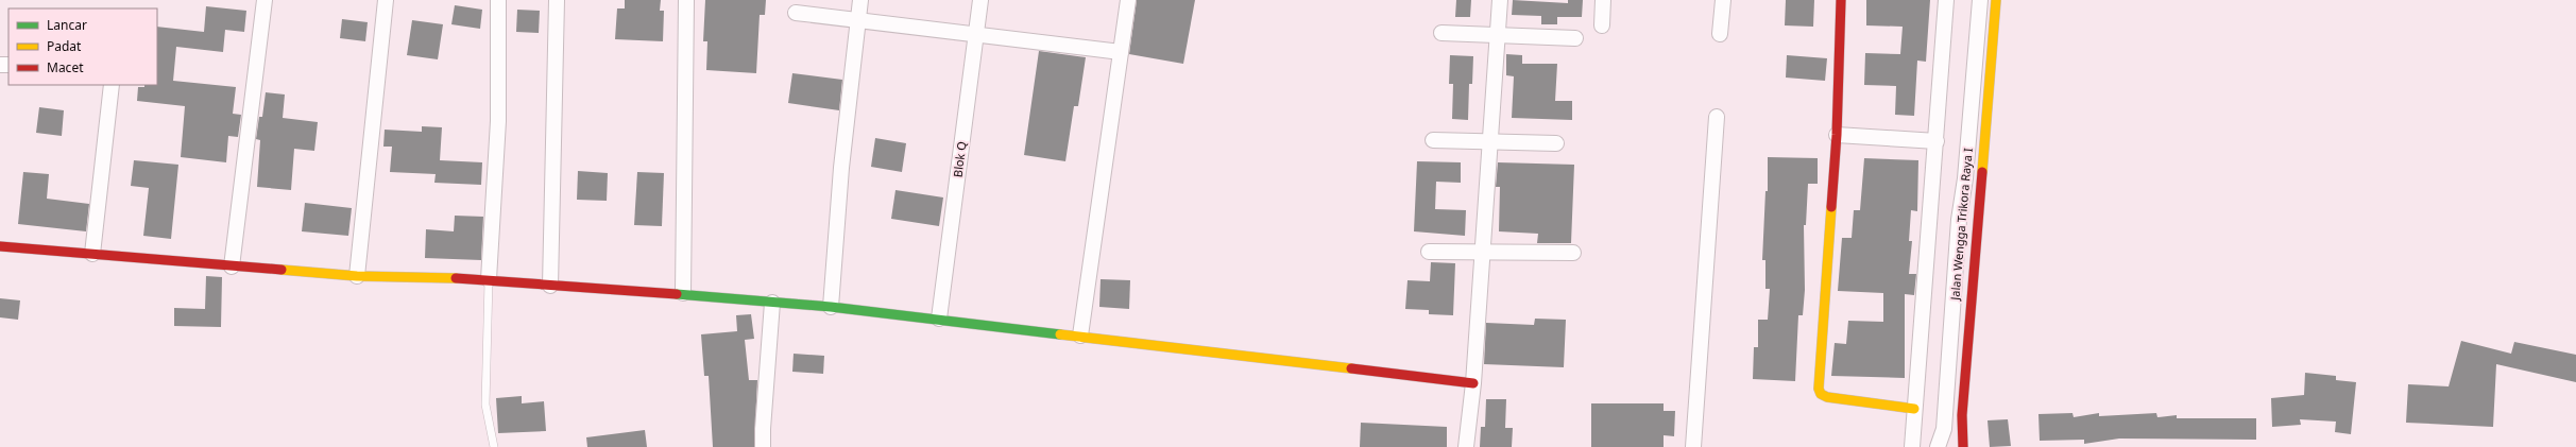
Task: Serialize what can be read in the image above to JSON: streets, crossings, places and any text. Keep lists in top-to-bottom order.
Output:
{
  "streets": {
    "street": ["Blok Q", "Jalan Wengga Trikora Raya I"]
  },
  "legend": ["Lancar", "Padat", "Macet"]
}
